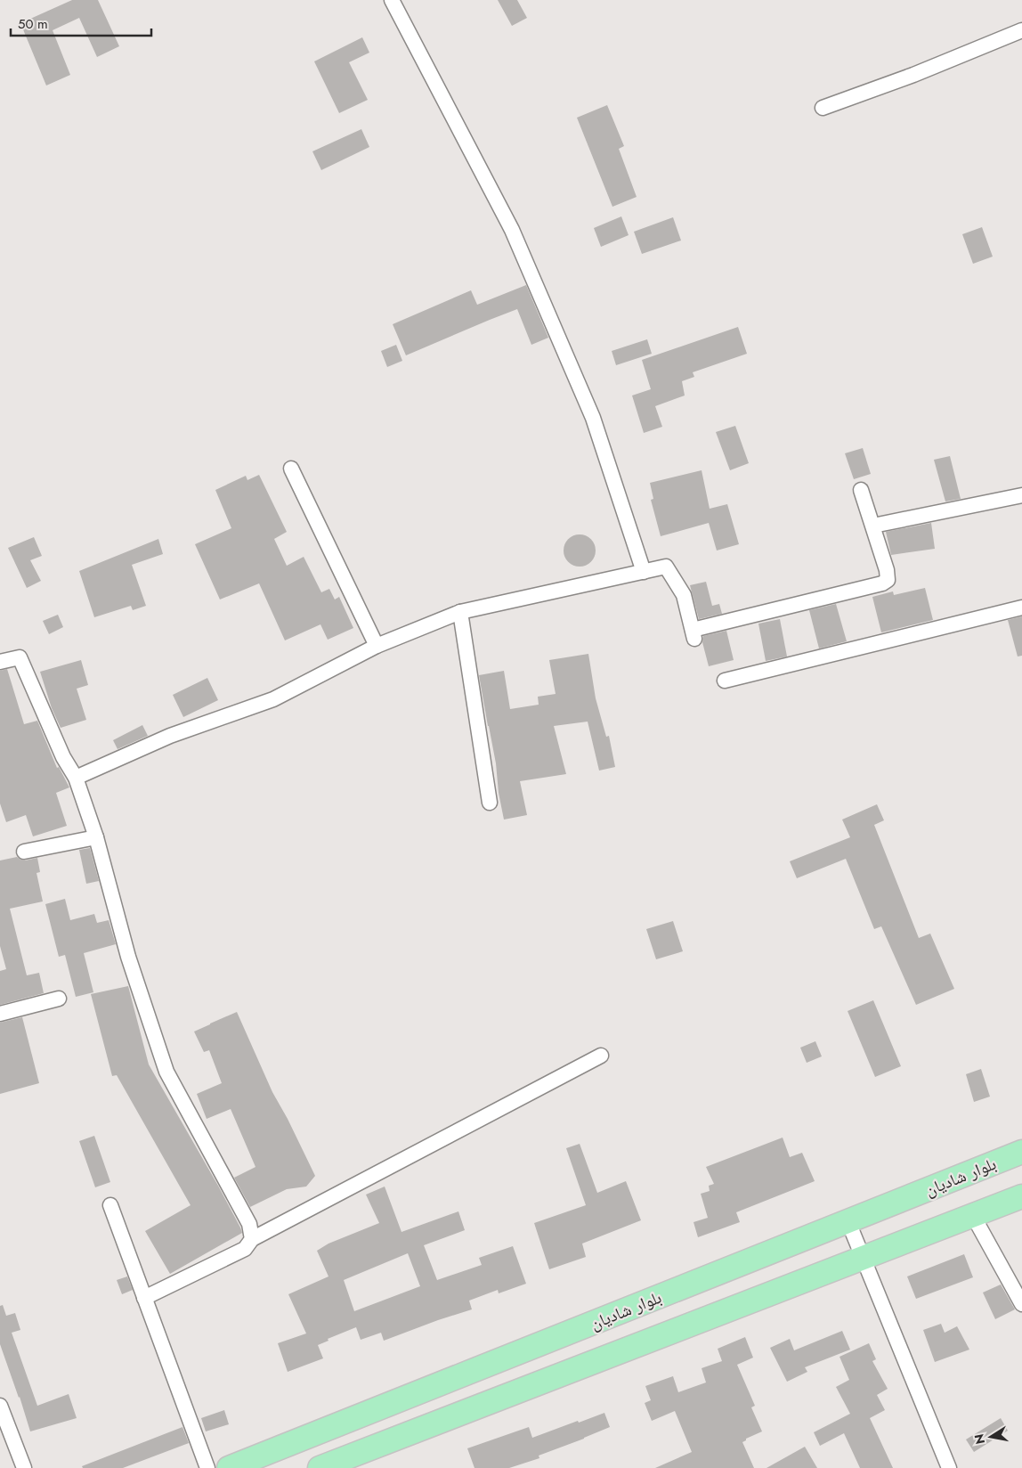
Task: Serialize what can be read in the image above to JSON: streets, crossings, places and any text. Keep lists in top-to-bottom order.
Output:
{
  "streets": {
    "main road": ["بلوار شادیان"]
  },
  "scale_bar": "50 m",
  "north": "left"
}
